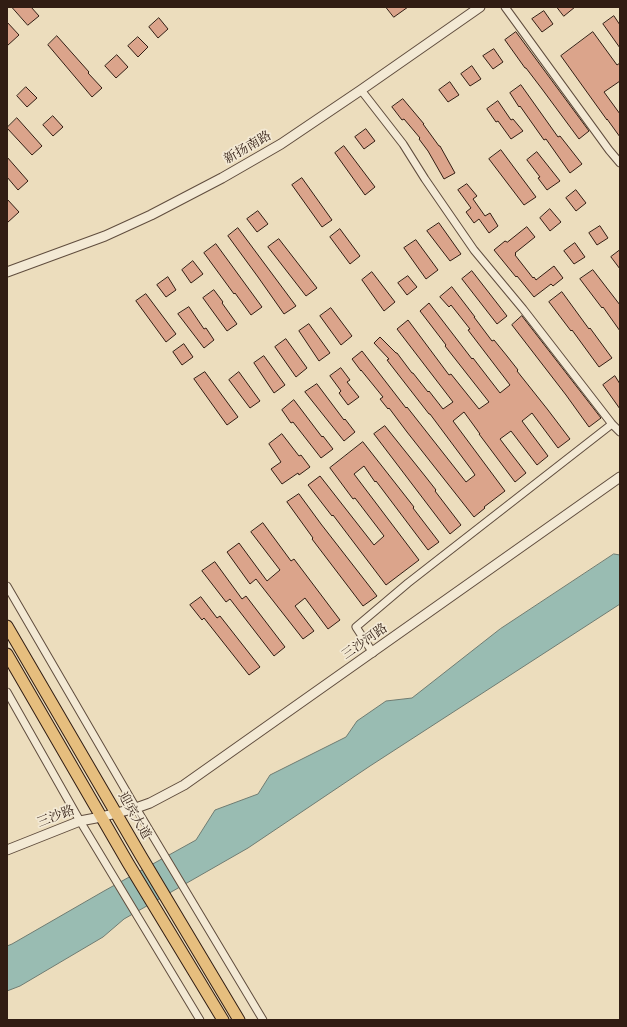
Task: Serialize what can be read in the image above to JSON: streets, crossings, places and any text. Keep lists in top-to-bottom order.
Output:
{
  "streets": {
    "main road": ["迎宾大道"],
    "street": ["新扬南路", "三沙河路", "三沙路"]
  },
  "crossings": [
    ["三沙河路", "迎宾大道"],
    ["三沙河路", "三沙路"],
    ["迎宾大道", "三沙路"]
  ]
}
